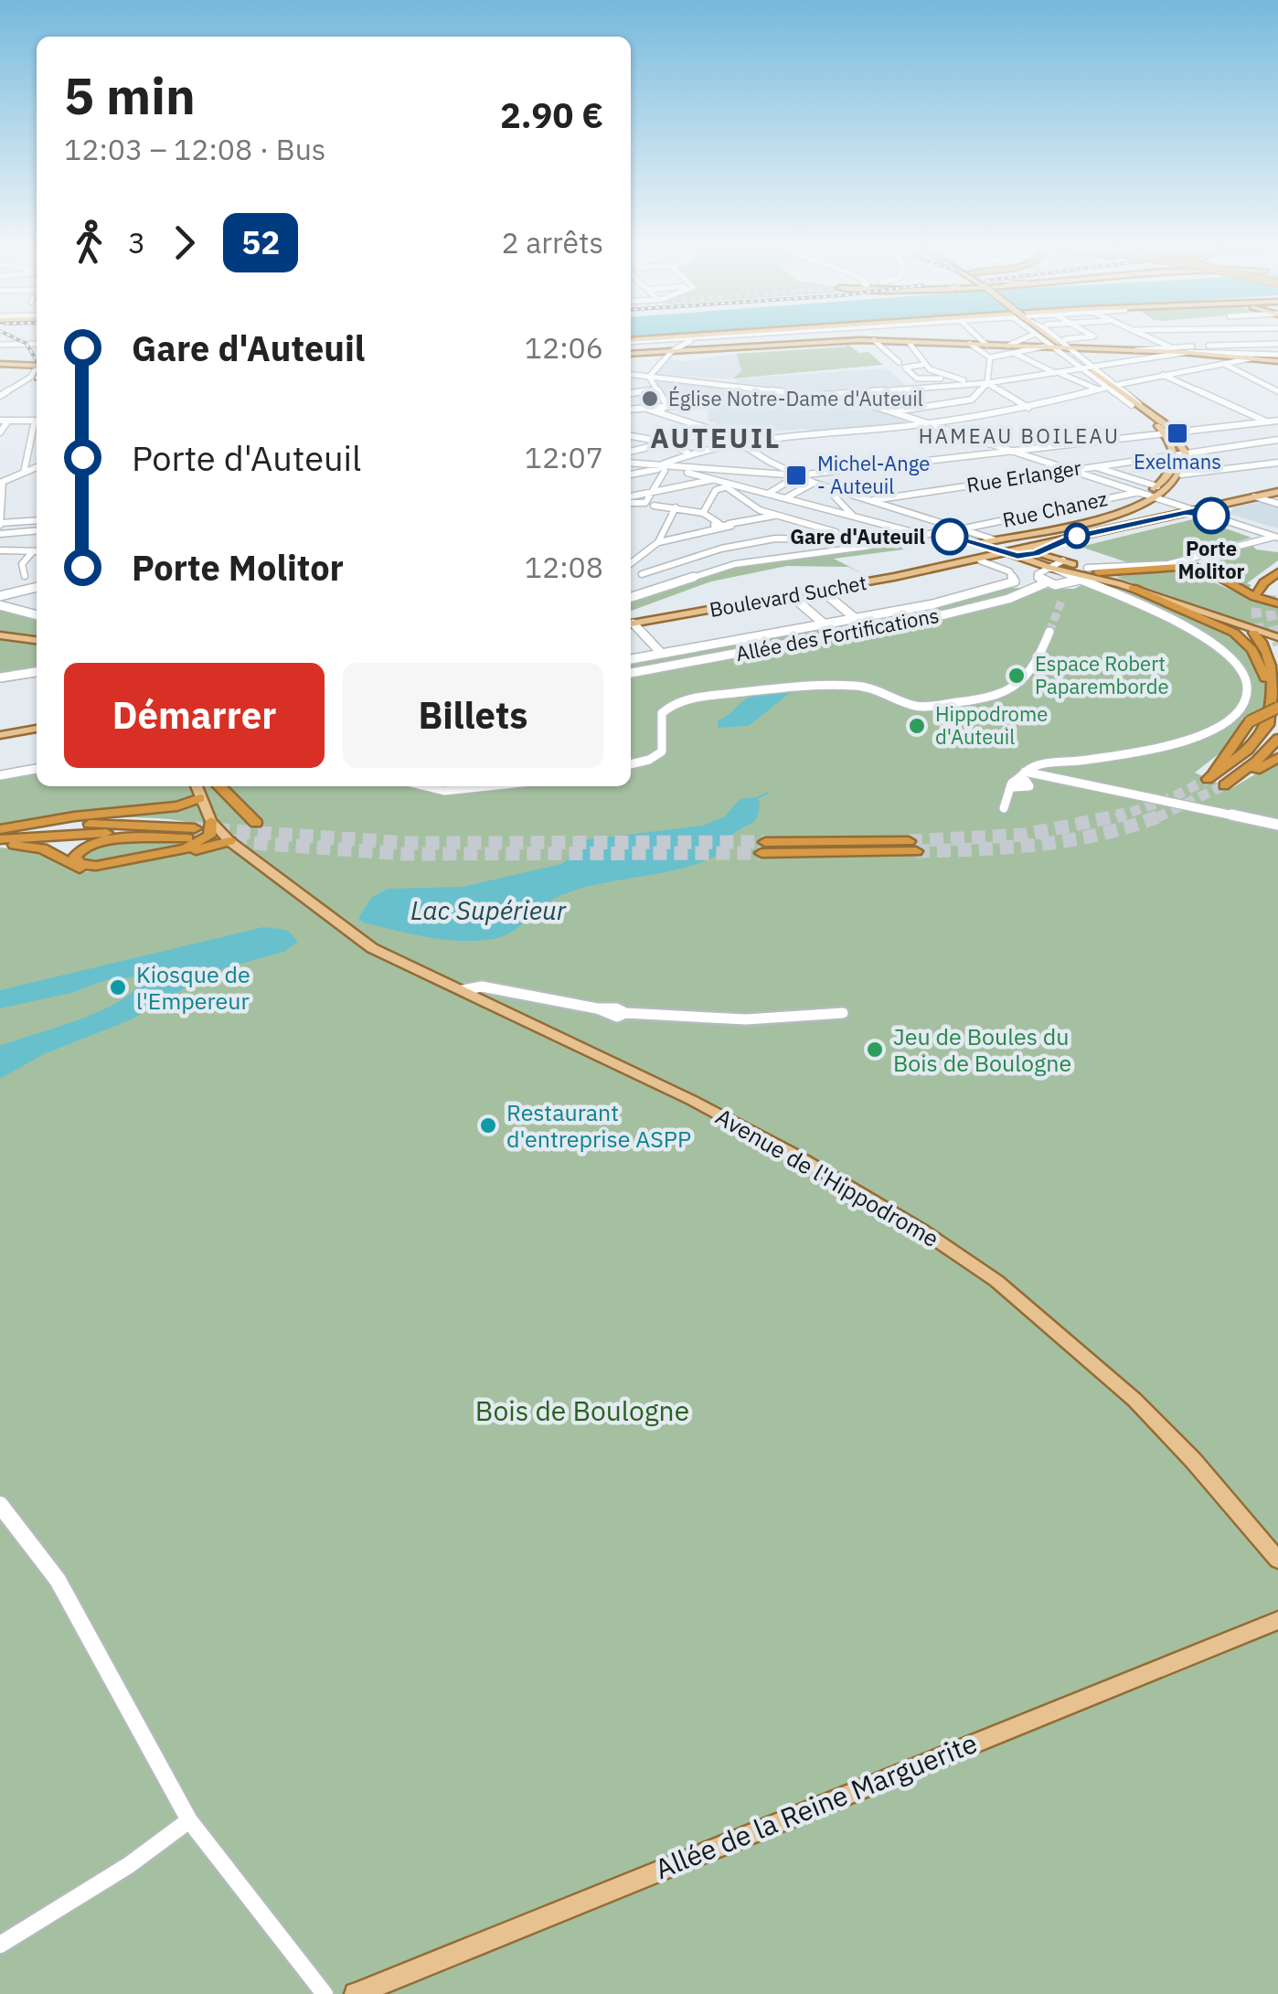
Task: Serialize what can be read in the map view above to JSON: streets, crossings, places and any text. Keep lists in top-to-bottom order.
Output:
{
  "streets": {
    "main road": ["Boulevard Suchet", "Avenue de l'Hippodrome", "Allée de la Reine Marguerite"],
    "street": ["Rue Erlanger", "Rue Chanez", "Allée des Fortifications"]
  },
  "districts": ["HAMEAU BOILEAU", "AUTEUIL"],
  "water": ["Lac Supérieur"],
  "parks": ["Bois de Boulogne"],
  "places": {
    "other": [
      "Église Notre-Dame d'Auteuil",
      "Porte Molitor",
      "Gare d'Auteuil",
      "Espace Robert Paparemborde",
      "Hippodrome d'Auteuil",
      "Kiosque de l'Empereur",
      "Jeu de Boules du Bois de Boulogne",
      "Restaurant d'entreprise ASPP"
    ],
    "transit": ["Exelmans", "Michel-Ange - Auteuil"]
  },
  "lines": ["bus line 52"],
  "page": {
    "heading": ["5 min", "12:03 – 12:08 · Bus", "2.90 €"],
    "legs": ["3", "52", "2 arrêts"],
    "list": [
      {
        "name": "Gare d'Auteuil",
        "value": "12:06"
      },
      {
        "name": "Porte d'Auteuil",
        "value": "12:07"
      },
      {
        "name": "Porte Molitor",
        "value": "12:08"
      }
    ],
    "buttons": ["Démarrer", "Billets"]
  }
}
